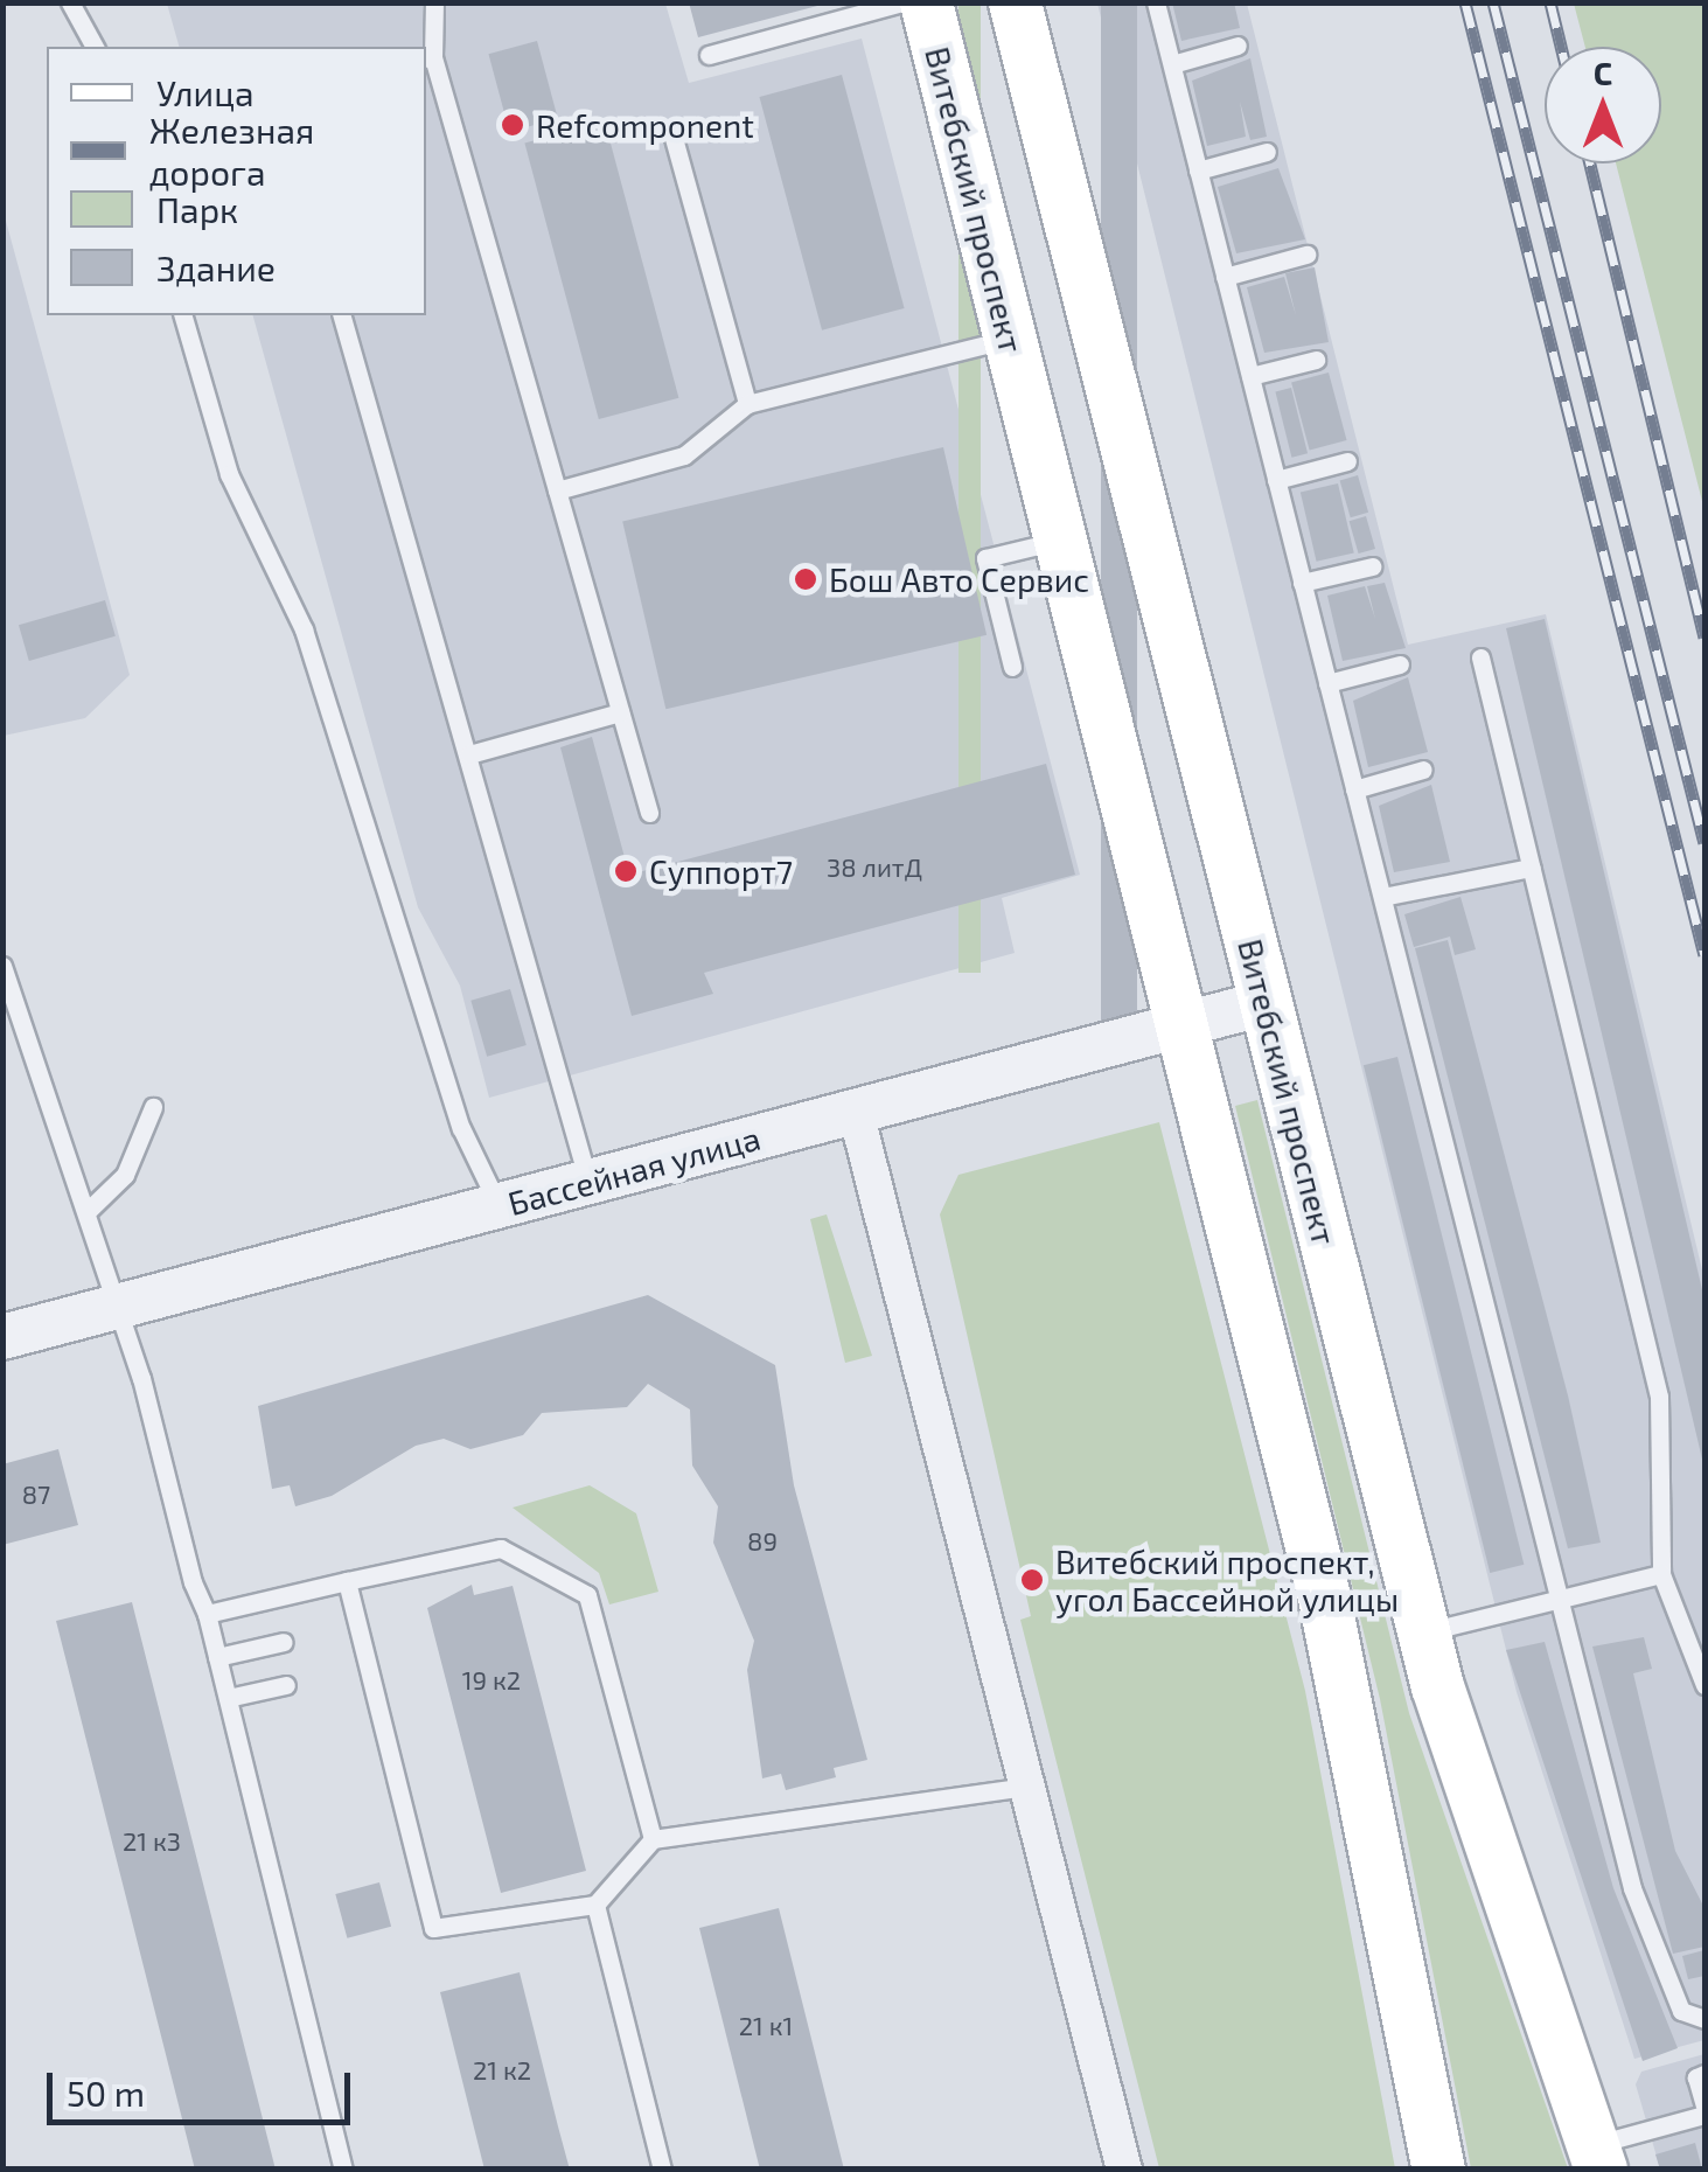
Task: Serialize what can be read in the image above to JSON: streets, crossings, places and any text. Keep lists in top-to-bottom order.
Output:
{
  "streets": {
    "main road": ["Витебский проспект"],
    "street": ["Бассейная улица"]
  },
  "crossings": [
    ["Витебский проспект", "Бассейная улица"]
  ],
  "places": [
    "Refcomponent",
    "Бош Авто Сервис",
    "Суппорт7",
    "Витебский проспект, угол Бассейной улицы"
  ],
  "house_numbers": [
    "38 литД",
    "87",
    "89",
    "19 к2",
    "21 к3",
    "21 к1",
    "21 к2"
  ],
  "legend": [
    "Улица",
    "Железная дорога",
    "Парк",
    "Здание"
  ],
  "scale_bar": "50 m",
  "north": "top"
}
